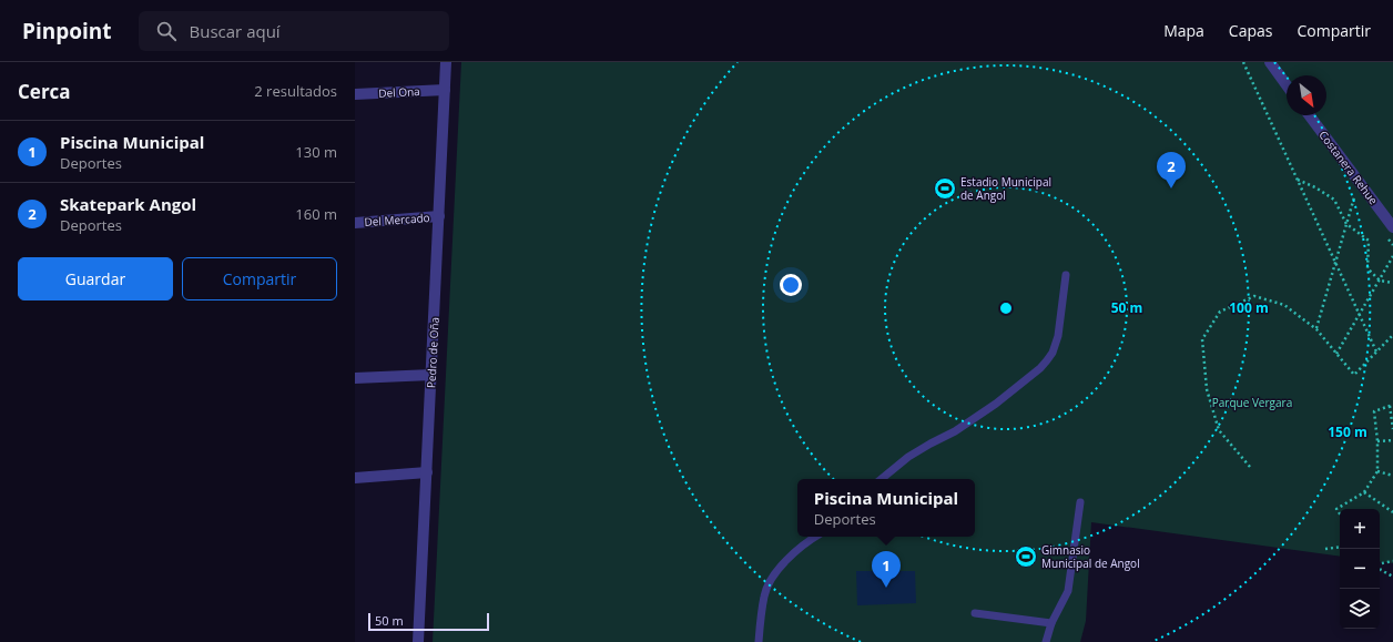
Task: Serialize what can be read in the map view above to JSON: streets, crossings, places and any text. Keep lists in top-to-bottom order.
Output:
{
  "streets": {
    "street": [
      "Del Ona",
      "Costanera Rehue",
      "Del Mercado",
      "Pedro de Oña"
    ]
  },
  "crossings": [
    ["Del Ona", "Pedro de Oña"],
    ["Del Mercado", "Pedro de Oña"]
  ],
  "parks": ["Parque Vergara"],
  "places": {
    "sports": ["Estadio Municipal de Angol", "Gimnasio Municipal de Angol"]
  },
  "scale_bar": "50 m",
  "north": "bottom right",
  "page": {
    "header": "Pinpoint",
    "search": "Buscar aquí",
    "nav": ["Mapa", "Capas", "Compartir"],
    "heading": ["Cerca", "2 resultados"],
    "list": [
      {
        "mark": "1",
        "name": "Piscina Municipal",
        "note": "Deportes",
        "value": "130 m"
      },
      {
        "mark": "2",
        "name": "Skatepark Angol",
        "note": "Deportes",
        "value": "160 m"
      }
    ],
    "pins": ["2", "1"],
    "buttons": ["Guardar", "Compartir"],
    "popup": ["Piscina Municipal", "Deportes"],
    "map_buttons": ["+", "−"],
    "scale": "50 m"
  },
  "rings": ["50 m", "100 m", "150 m"]
}
